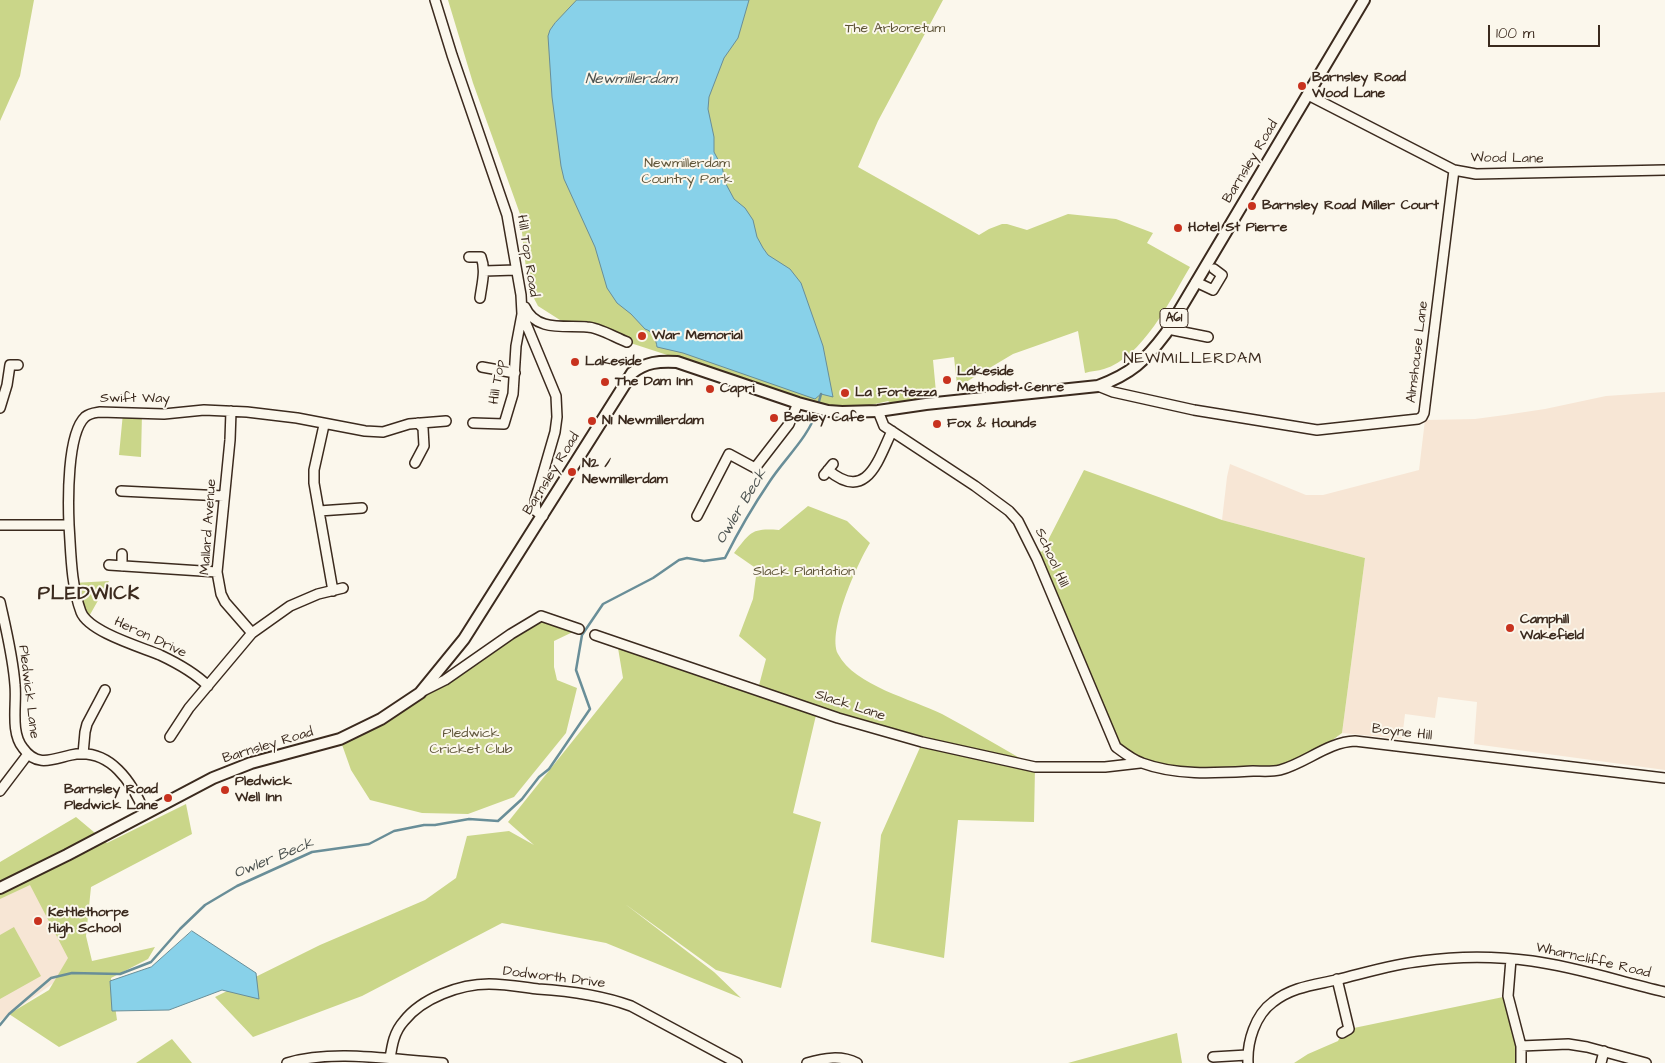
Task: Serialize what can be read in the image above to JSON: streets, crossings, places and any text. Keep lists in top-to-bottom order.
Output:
{
  "streets": {
    "main road": ["Barnsley Road", "A61"],
    "street": [
      "Wood Lane",
      "Hill Top Road",
      "Almshouse Lane",
      "Hill Top",
      "Swift Way",
      "Mallard Avenue",
      "School Hill",
      "Heron Drive",
      "Pledwick Lane",
      "Slack Lane",
      "Boyne Hill",
      "Wharncliffe Road",
      "Dodworth Drive"
    ]
  },
  "crossings": [
    ["Wood Lane", "Barnsley Road"],
    ["Wood Lane", "Almshouse Lane"],
    ["Barnsley Road", "Hill Top Road"],
    ["Barnsley Road", "Almshouse Lane"],
    ["Barnsley Road", "School Hill"],
    ["Barnsley Road", "Pledwick Lane"],
    ["Hill Top Road", "Hill Top"],
    ["Swift Way", "Mallard Avenue"],
    ["Swift Way", "Heron Drive"],
    ["Slack Lane", "Boyne Hill"]
  ],
  "districts": ["NEWMILLERDAM", "PLEDWICK"],
  "water": ["Newmillerdam", "Owler Beck"],
  "parks": [
    "The Arboretum",
    "Newmillerdam Country Park",
    "Slack Plantation",
    "Pledwick Cricket Club"
  ],
  "places": [
    "Barnsley Road Wood Lane",
    "Barnsley Road Miller Court",
    "Hotel St Pierre",
    "War Memorial",
    "Lakeside",
    "Lakeside Methodist Cenre",
    "The Dam Inn",
    "Capri",
    "La Fortezza",
    "Beuley Cafe",
    "N1 Newmillerdam",
    "Fox & Hounds",
    "N2 / Newmillerdam",
    "Camphill Wakefield",
    "Pledwick Well Inn",
    "Barnsley Road Pledwick Lane",
    "Kettlethorpe High School"
  ],
  "scale_bar": "100 m"
}
